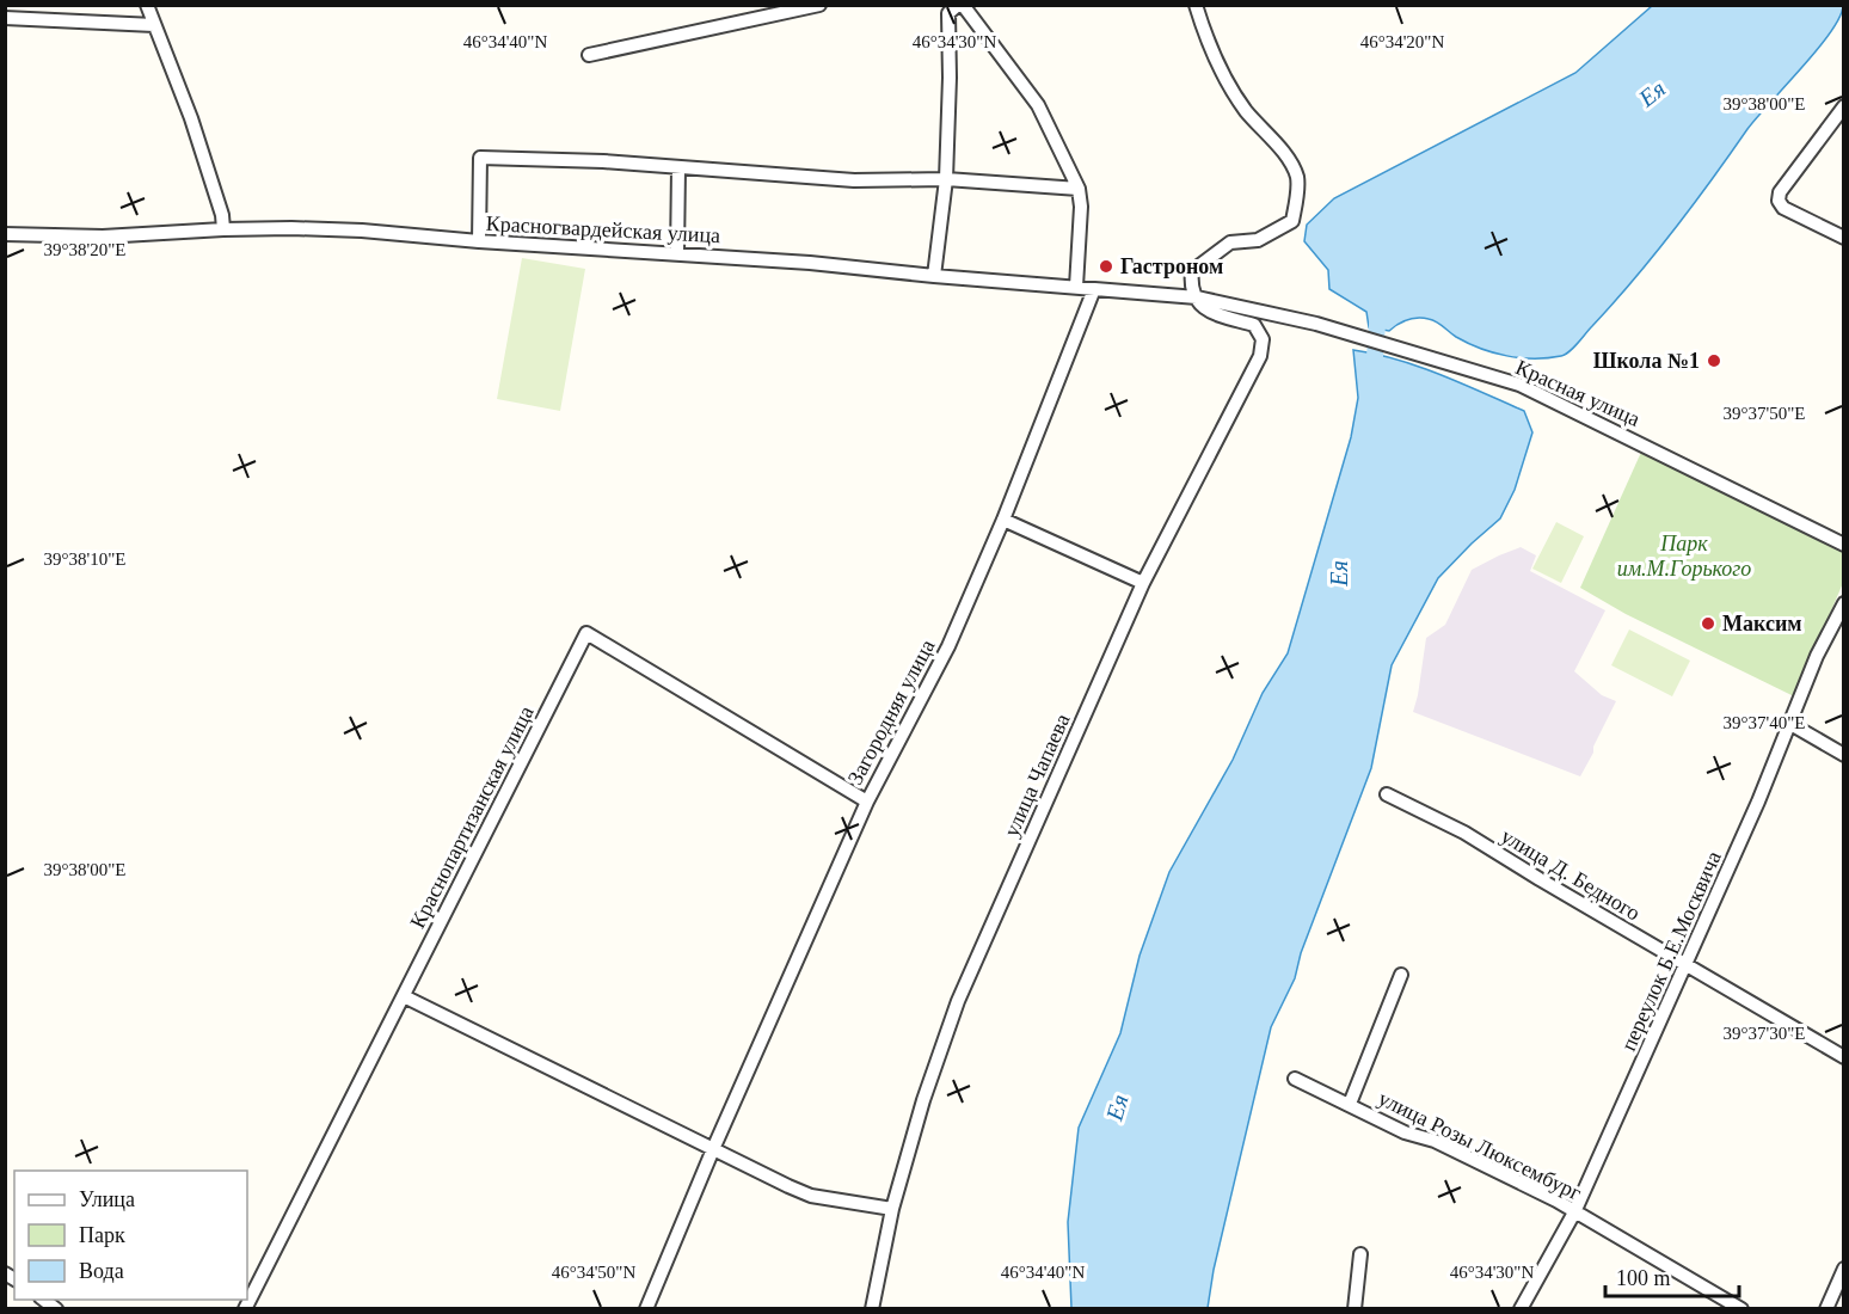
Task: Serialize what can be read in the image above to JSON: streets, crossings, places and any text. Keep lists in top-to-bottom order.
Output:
{
  "streets": {
    "street": [
      "Красногвардейская улица",
      "Красная улица",
      "Загородняя улица",
      "улица Чапаева",
      "Краснопартизанская улица",
      "улица Д. Бедного",
      "переулок Б.Е.Москвича",
      "улица Розы Люксембург"
    ]
  },
  "crossings": [
    ["Красногвардейская улица", "Красная улица"],
    ["Красногвардейская улица", "Загородняя улица"],
    ["Красногвардейская улица", "улица Чапаева"],
    ["Красная улица", "улица Чапаева"],
    ["Загородняя улица", "Краснопартизанская улица"],
    ["улица Д. Бедного", "переулок Б.Е.Москвича"],
    ["переулок Б.Е.Москвича", "улица Розы Люксембург"]
  ],
  "water": ["Ея"],
  "parks": ["Парк им.М.Горького"],
  "places": ["Гастроном", "Школа №1", "Максим"],
  "legend": ["Улица", "Парк", "Вода"],
  "scale_bar": "100 m",
  "coordinates": [
    "46°34'40\"N",
    "46°34'30\"N",
    "46°34'20\"N",
    "39°38'00\"E",
    "39°38'20\"E",
    "39°37'50\"E",
    "39°38'10\"E",
    "39°37'40\"E",
    "39°37'30\"E",
    "46°34'50\"N"
  ]
}
